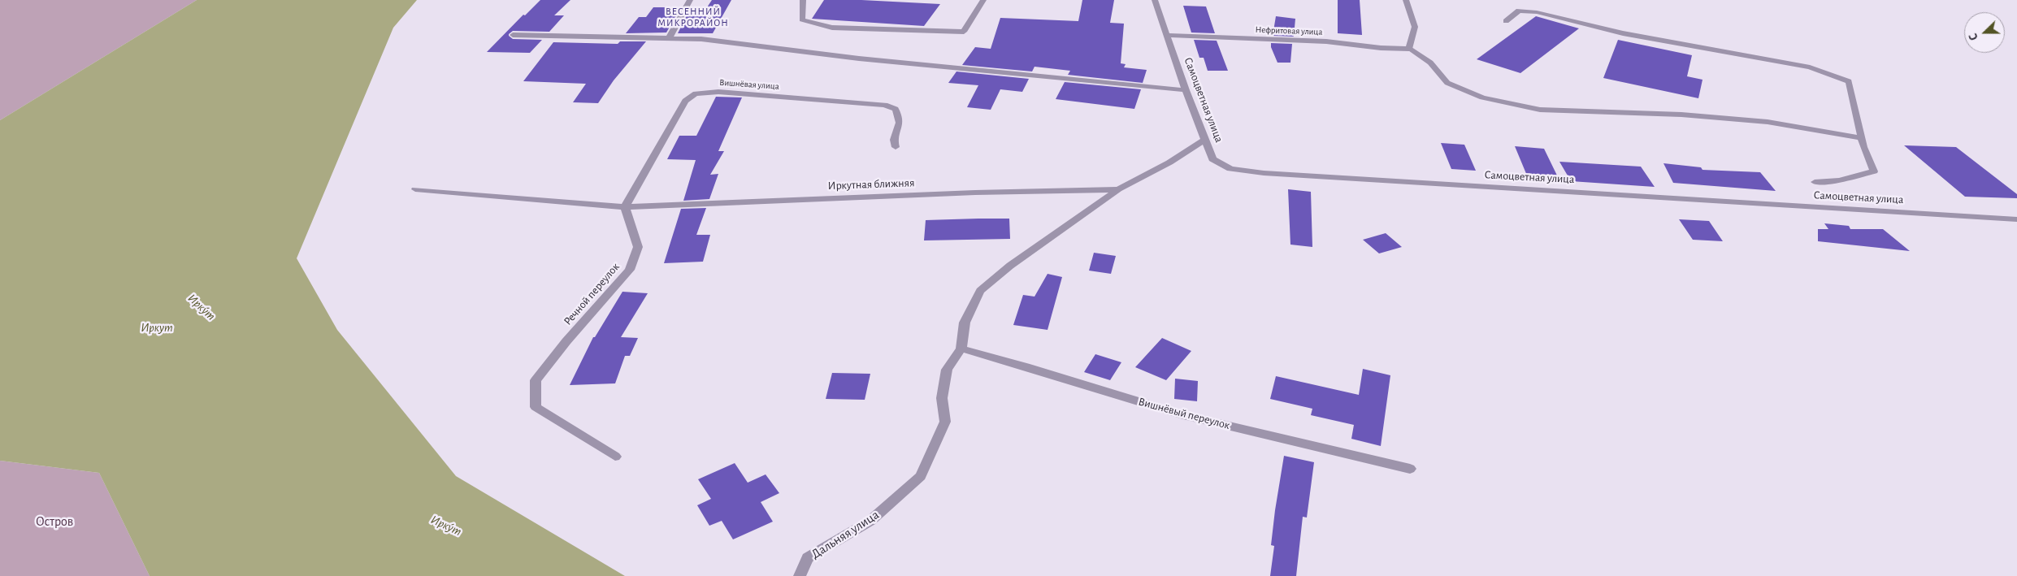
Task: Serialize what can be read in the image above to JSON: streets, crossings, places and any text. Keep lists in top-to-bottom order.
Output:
{
  "streets": {
    "street": [
      "Нефритовая улица",
      "Вишнёвая улица",
      "Самоцветная улица",
      "Иркутная ближняя",
      "Речной переулок",
      "Вишнёвый переулок",
      "Дальняя улица"
    ]
  },
  "crossings": [
    ["Нефритовая улица", "Самоцветная улица"],
    ["Вишнёвая улица", "Иркутная ближняя"],
    ["Вишнёвая улица", "Речной переулок"],
    ["Иркутная ближняя", "Речной переулок"],
    ["Вишнёвый переулок", "Дальняя улица"]
  ],
  "districts": ["ВЕСЕННИЙ МИКРОРАЙОН"],
  "water": ["Ирку́т", "Иркут"],
  "parks": ["Остров"],
  "north": "left"
}
